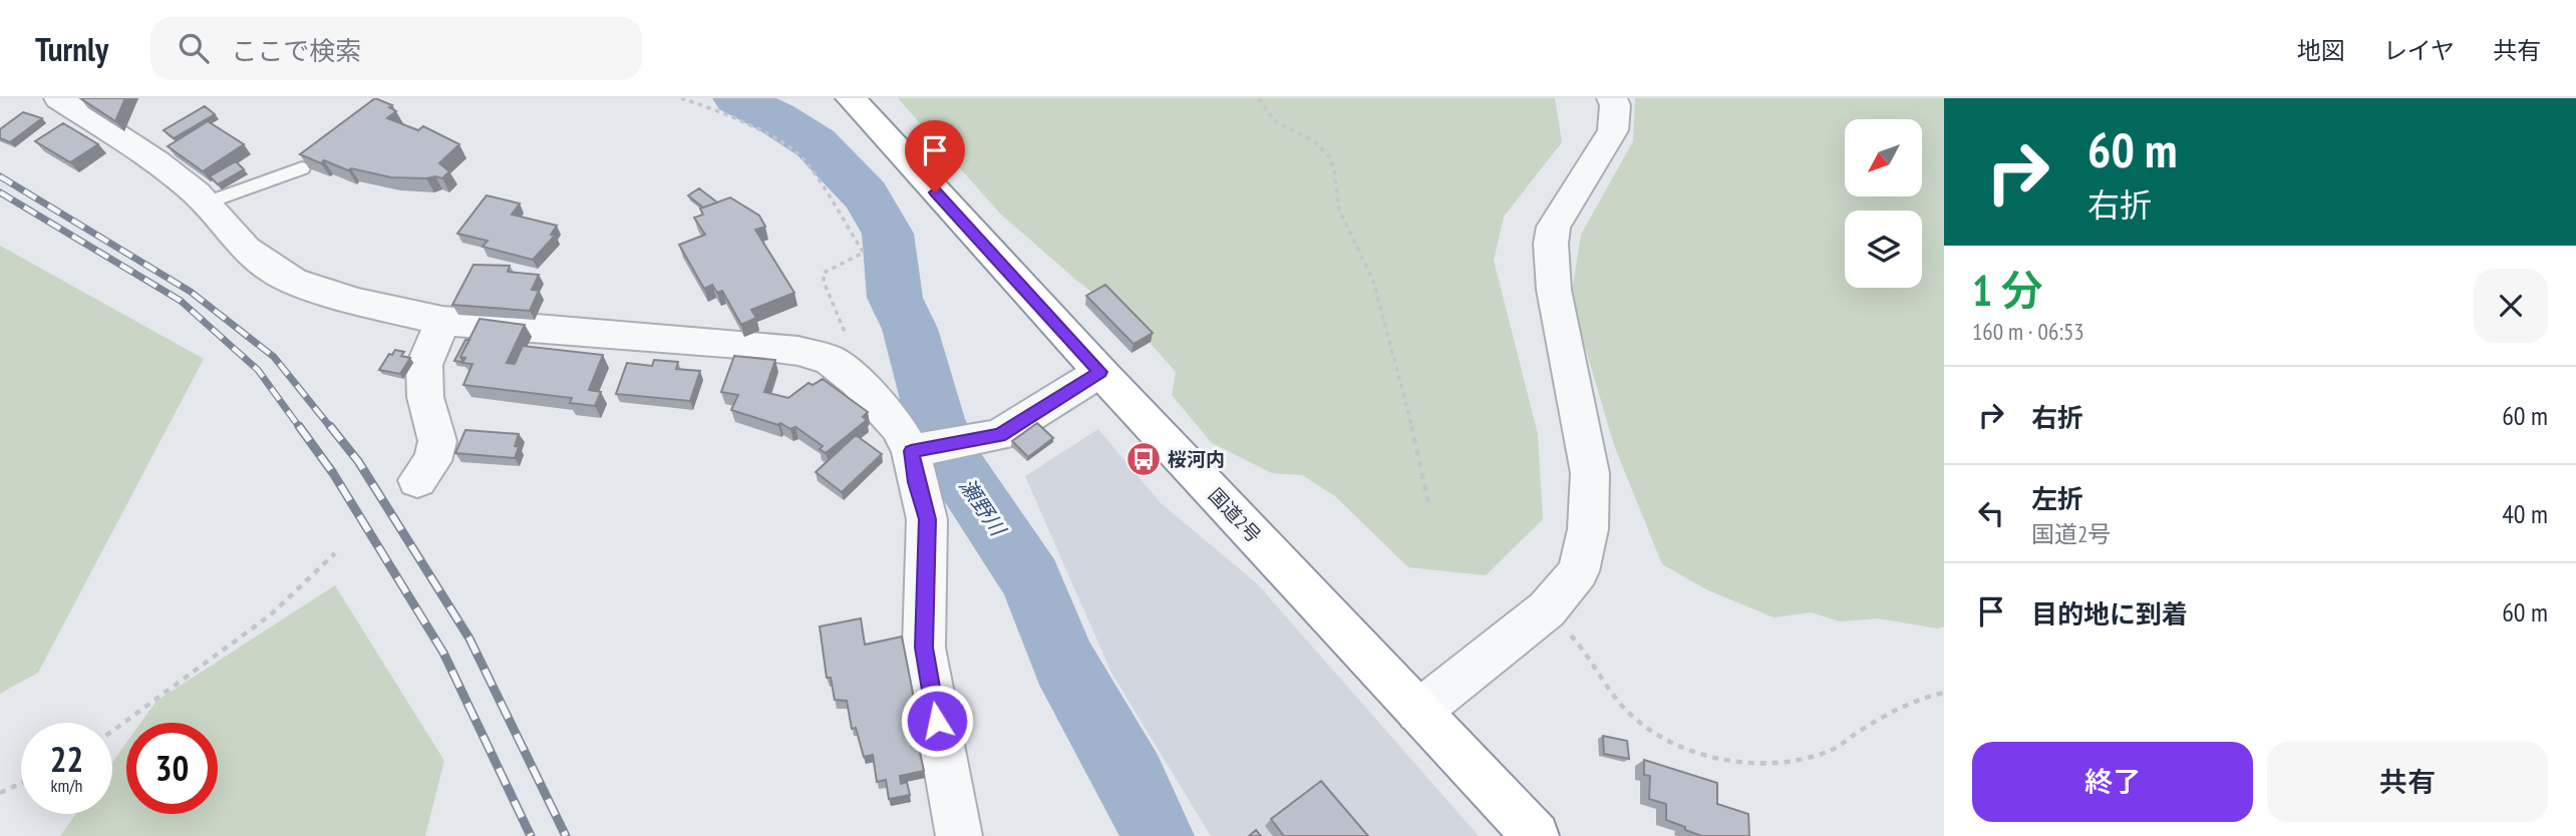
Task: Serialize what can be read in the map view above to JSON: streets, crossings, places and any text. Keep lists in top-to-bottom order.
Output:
{
  "streets": {
    "highway": ["国道2号"]
  },
  "water": ["瀬野川"],
  "places": {
    "bus stop": ["桜河内"]
  },
  "north": "bottom left",
  "page": {
    "header": "Turnly",
    "search": "ここで検索",
    "nav": ["地図", "レイヤ", "共有"],
    "turn": ["60 m", "右折"],
    "heading": ["1 分", "160 m · 06:53"],
    "list": [
      {
        "name": "右折",
        "value": "60 m"
      },
      {
        "name": "左折",
        "note": "国道2号",
        "value": "40 m"
      },
      {
        "name": "目的地に到着",
        "value": "60 m"
      }
    ],
    "speed": "22 km/h",
    "limit": "30",
    "buttons": ["終了", "共有"]
  }
}
